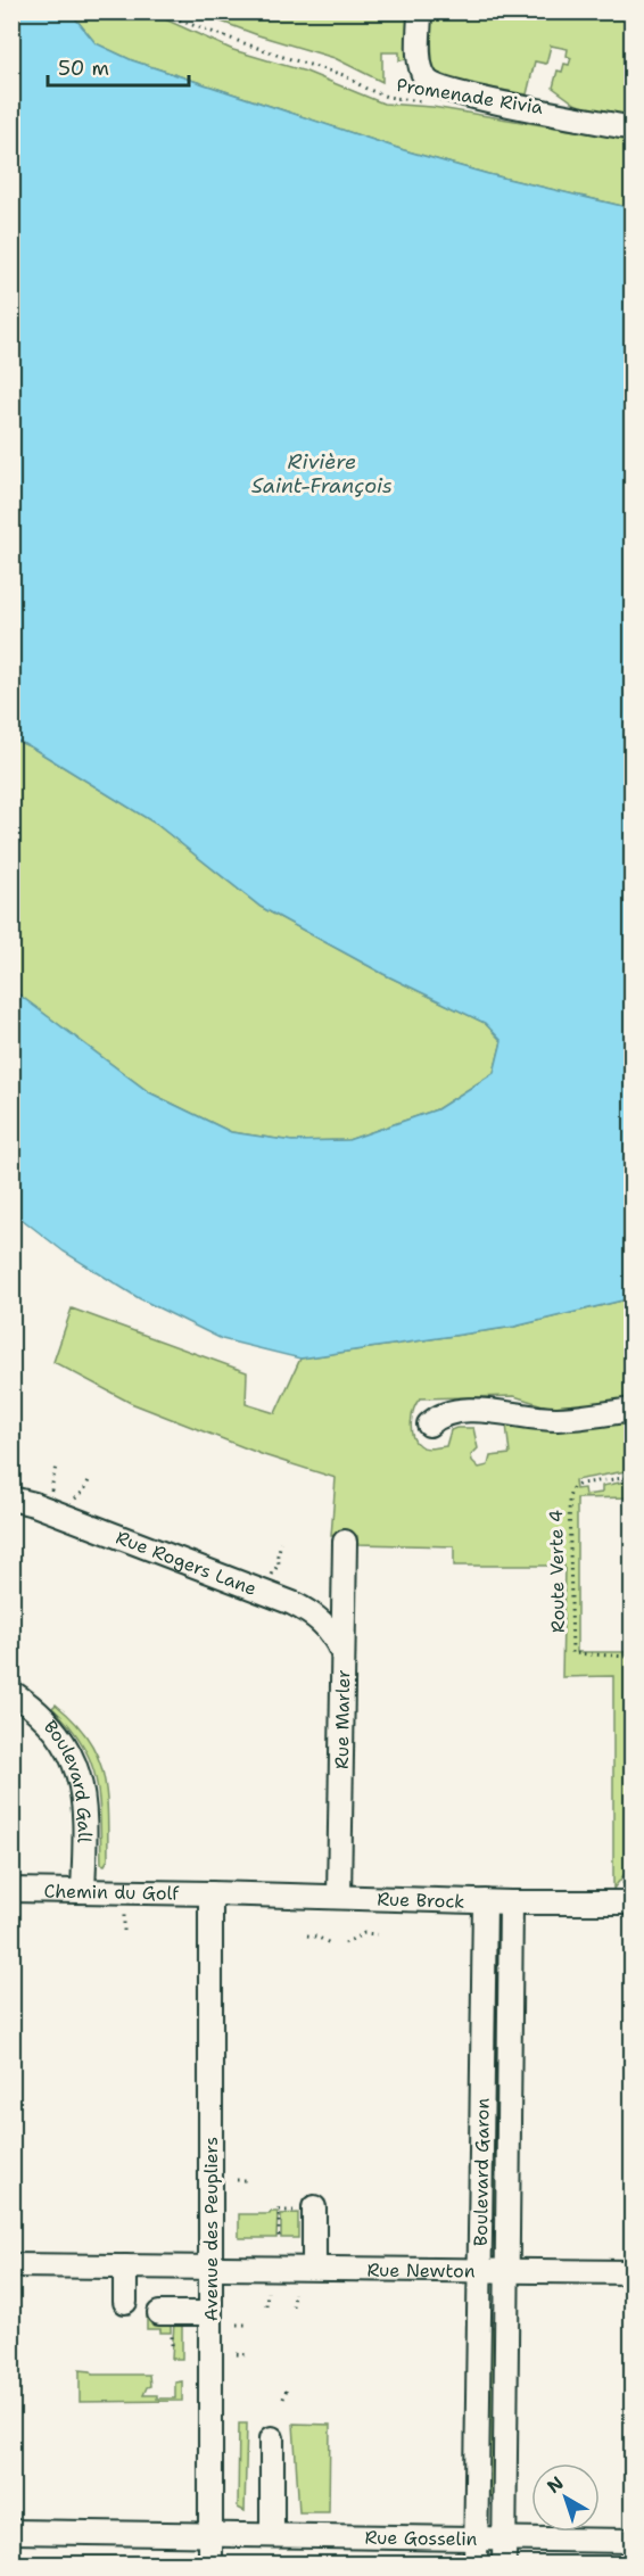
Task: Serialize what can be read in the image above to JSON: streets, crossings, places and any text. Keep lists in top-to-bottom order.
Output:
{
  "streets": {
    "street": [
      "Rue Rogers Lane",
      "Rue Marler",
      "Boulevard Gall",
      "Chemin du Golf",
      "Rue Brock",
      "Boulevard Garon",
      "Avenue des Peupliers",
      "Rue Newton",
      "Rue Gosselin"
    ],
    "path": ["Promenade Rivia", "Route Verte 4"]
  },
  "crossings": [
    ["Rue Rogers Lane", "Rue Marler"],
    ["Rue Marler", "Rue Brock"],
    ["Boulevard Gall", "Chemin du Golf"],
    ["Chemin du Golf", "Rue Brock"],
    ["Chemin du Golf", "Avenue des Peupliers"],
    ["Rue Brock", "Boulevard Garon"],
    ["Rue Brock", "Avenue des Peupliers"],
    ["Boulevard Garon", "Rue Newton"],
    ["Boulevard Garon", "Rue Gosselin"],
    ["Avenue des Peupliers", "Rue Newton"],
    ["Avenue des Peupliers", "Rue Gosselin"]
  ],
  "water": ["Rivière Saint-François"],
  "scale_bar": "50 m",
  "north": "top left"
}
